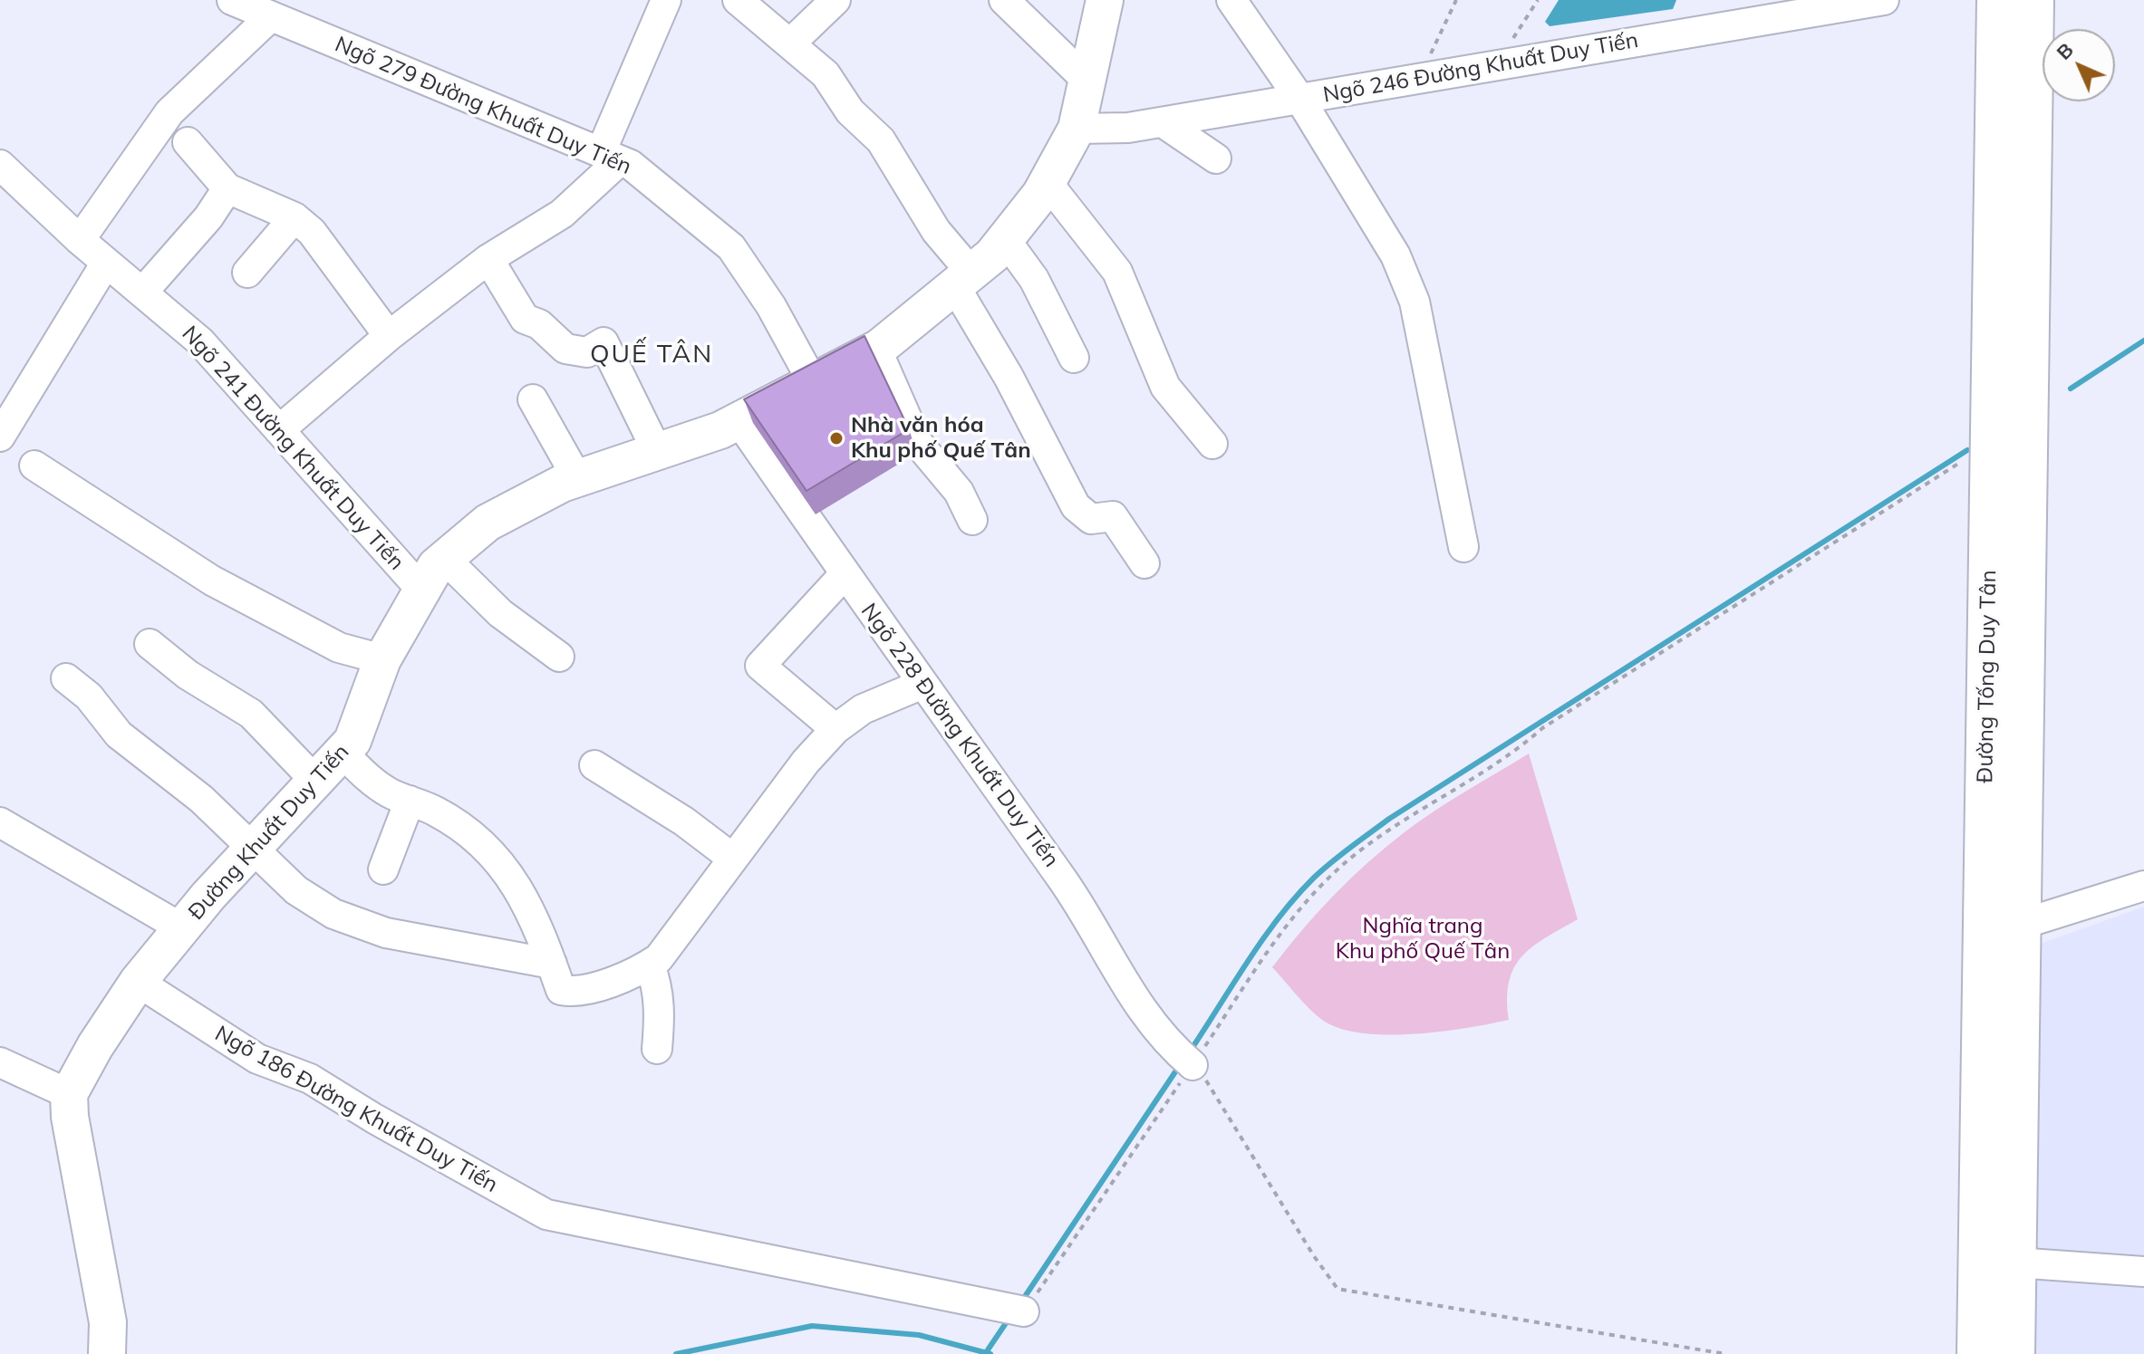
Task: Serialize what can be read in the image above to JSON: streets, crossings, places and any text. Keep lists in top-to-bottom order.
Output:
{
  "streets": {
    "highway": ["Đường Tống Duy Tân"],
    "main road": ["Đường Khuất Duy Tiến"],
    "street": [
      "Ngõ 246 Đường Khuất Duy Tiến",
      "Ngõ 279 Đường Khuất Duy Tiến",
      "Ngõ 241 Đường Khuất Duy Tiến",
      "Ngõ 228 Đường Khuất Duy Tiến",
      "Ngõ 186 Đường Khuất Duy Tiến"
    ]
  },
  "crossings": [
    ["Ngõ 246 Đường Khuất Duy Tiến", "Đường Khuất Duy Tiến"],
    ["Ngõ 279 Đường Khuất Duy Tiến", "Đường Khuất Duy Tiến"],
    ["Ngõ 241 Đường Khuất Duy Tiến", "Đường Khuất Duy Tiến"],
    ["Ngõ 228 Đường Khuất Duy Tiến", "Đường Khuất Duy Tiến"],
    ["Đường Khuất Duy Tiến", "Ngõ 186 Đường Khuất Duy Tiến"]
  ],
  "districts": ["QUẾ TÂN"],
  "parks": ["Nghĩa trang Khu phố Quế Tân"],
  "places": ["Nhà văn hóa Khu phố Quế Tân"],
  "north": "top left"
}
